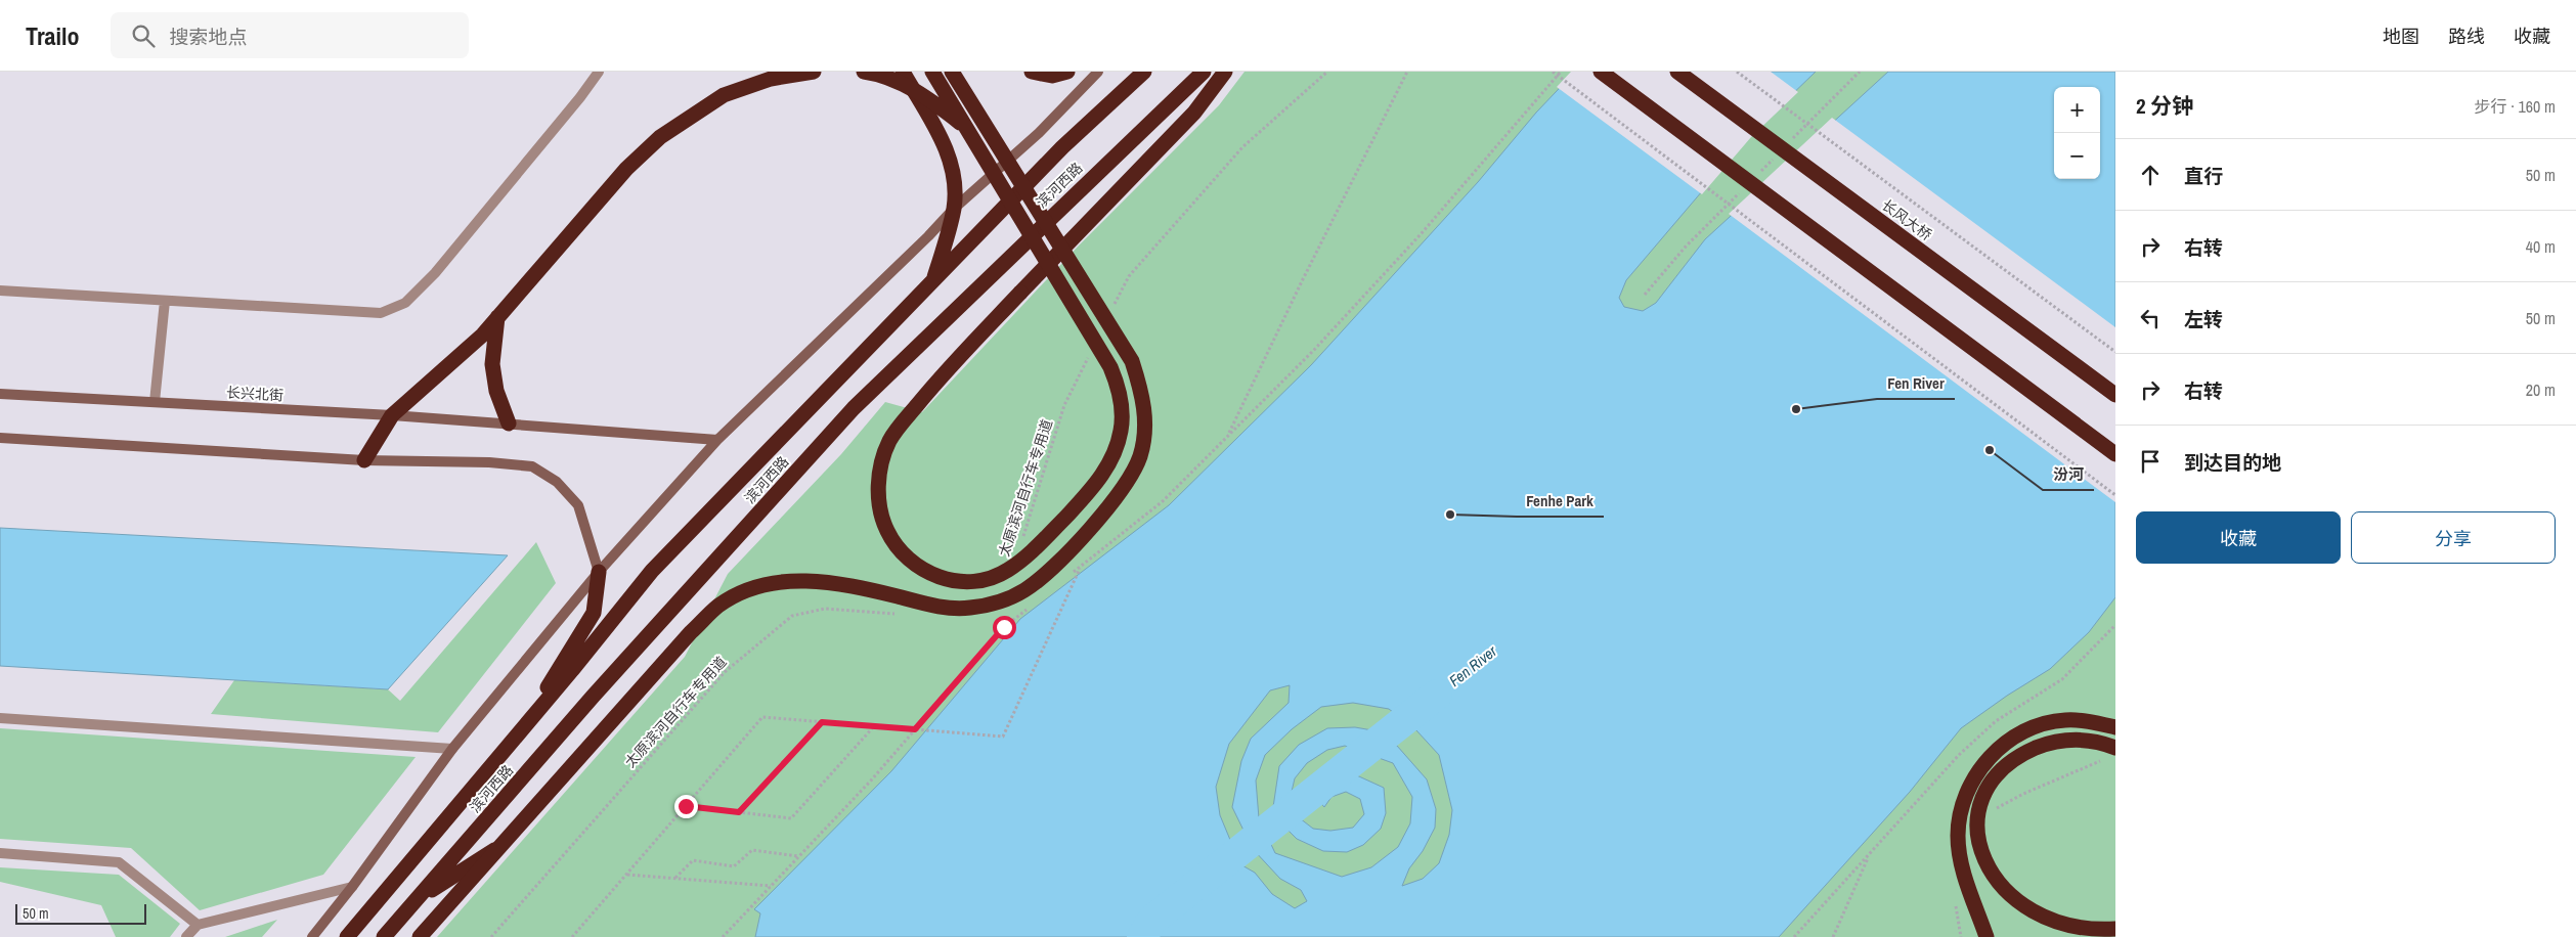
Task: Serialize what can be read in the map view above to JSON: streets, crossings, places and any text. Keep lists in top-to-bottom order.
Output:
{
  "streets": {
    "highway": ["滨河西路", "长风大桥"],
    "street": ["长兴北街"],
    "path": ["太原滨河自行车专用道"]
  },
  "water": ["Fen River"],
  "places": ["Fen River", "汾河", "Fenhe Park"],
  "scale_bar": "50 m",
  "page": {
    "header": "Trailo",
    "search": "搜索地点",
    "nav": ["地图", "路线", "收藏"],
    "heading": ["2 分钟", "步行 · 160 m"],
    "map_buttons": ["+", "−"],
    "list": [
      ["直行", "50 m"],
      ["右转", "40 m"],
      ["左转", "50 m"],
      ["右转", "20 m"],
      "到达目的地"
    ],
    "buttons": ["收藏", "分享"],
    "scale": "50 m"
  }
}
